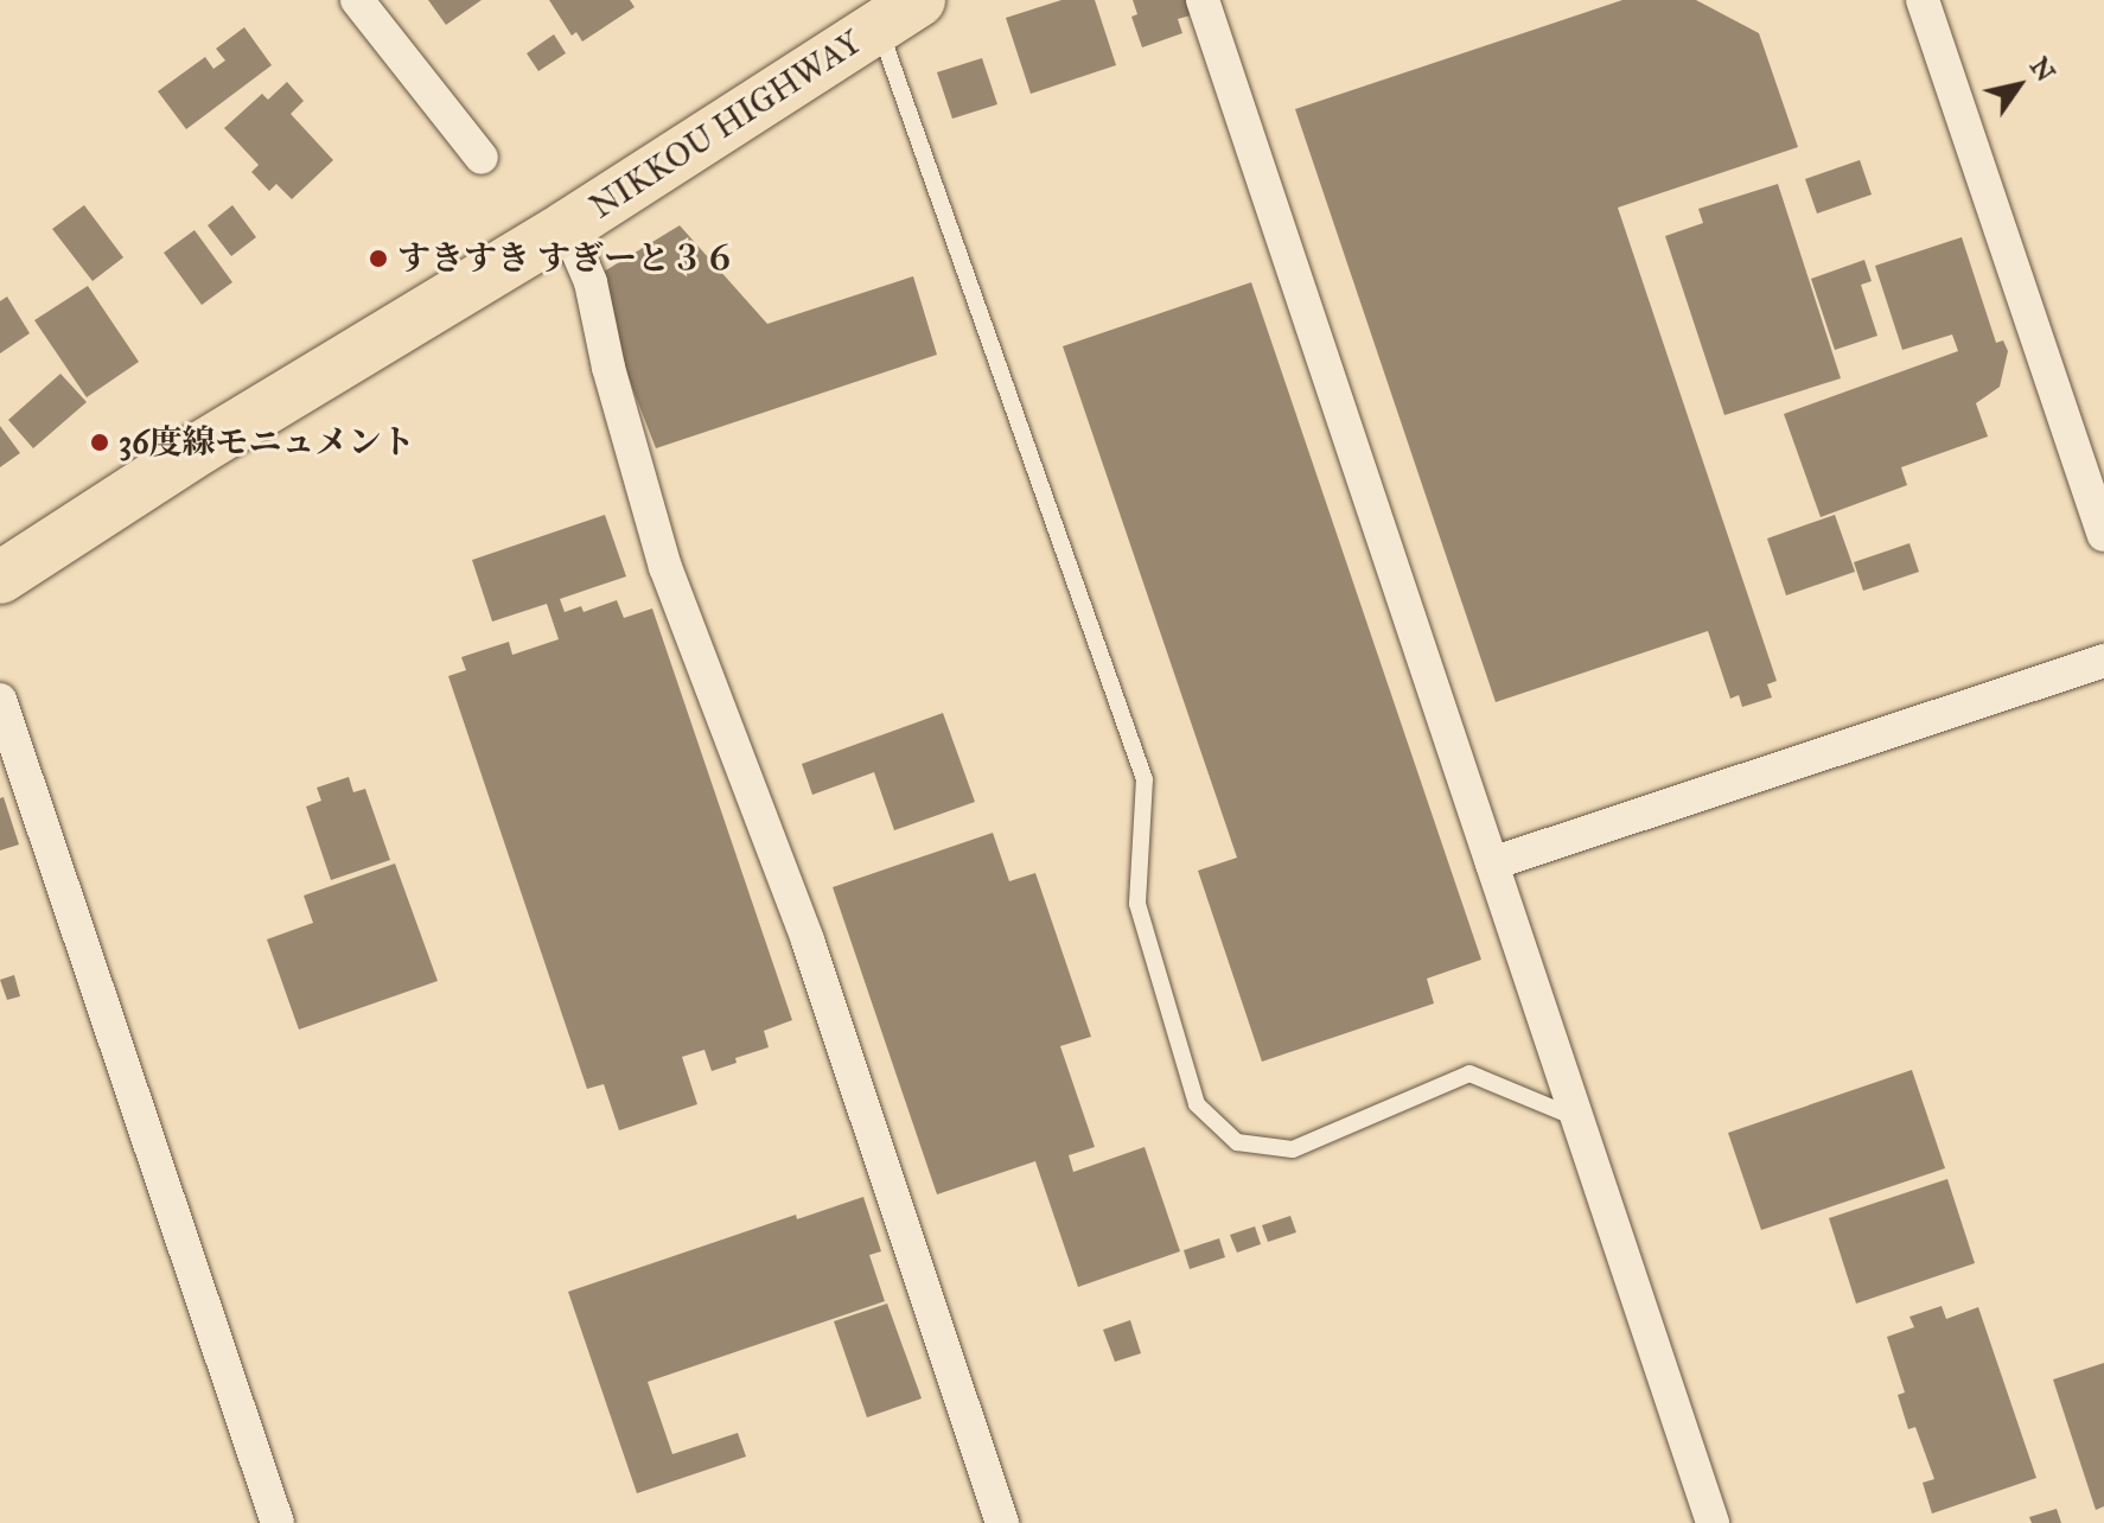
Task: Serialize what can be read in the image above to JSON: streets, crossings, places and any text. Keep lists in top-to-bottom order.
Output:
{
  "streets": {
    "highway": ["NIKKOU HIGHWAY"]
  },
  "places": ["すきすき すぎーと３６", "36度線モニュメント"],
  "north": "top right"
}
